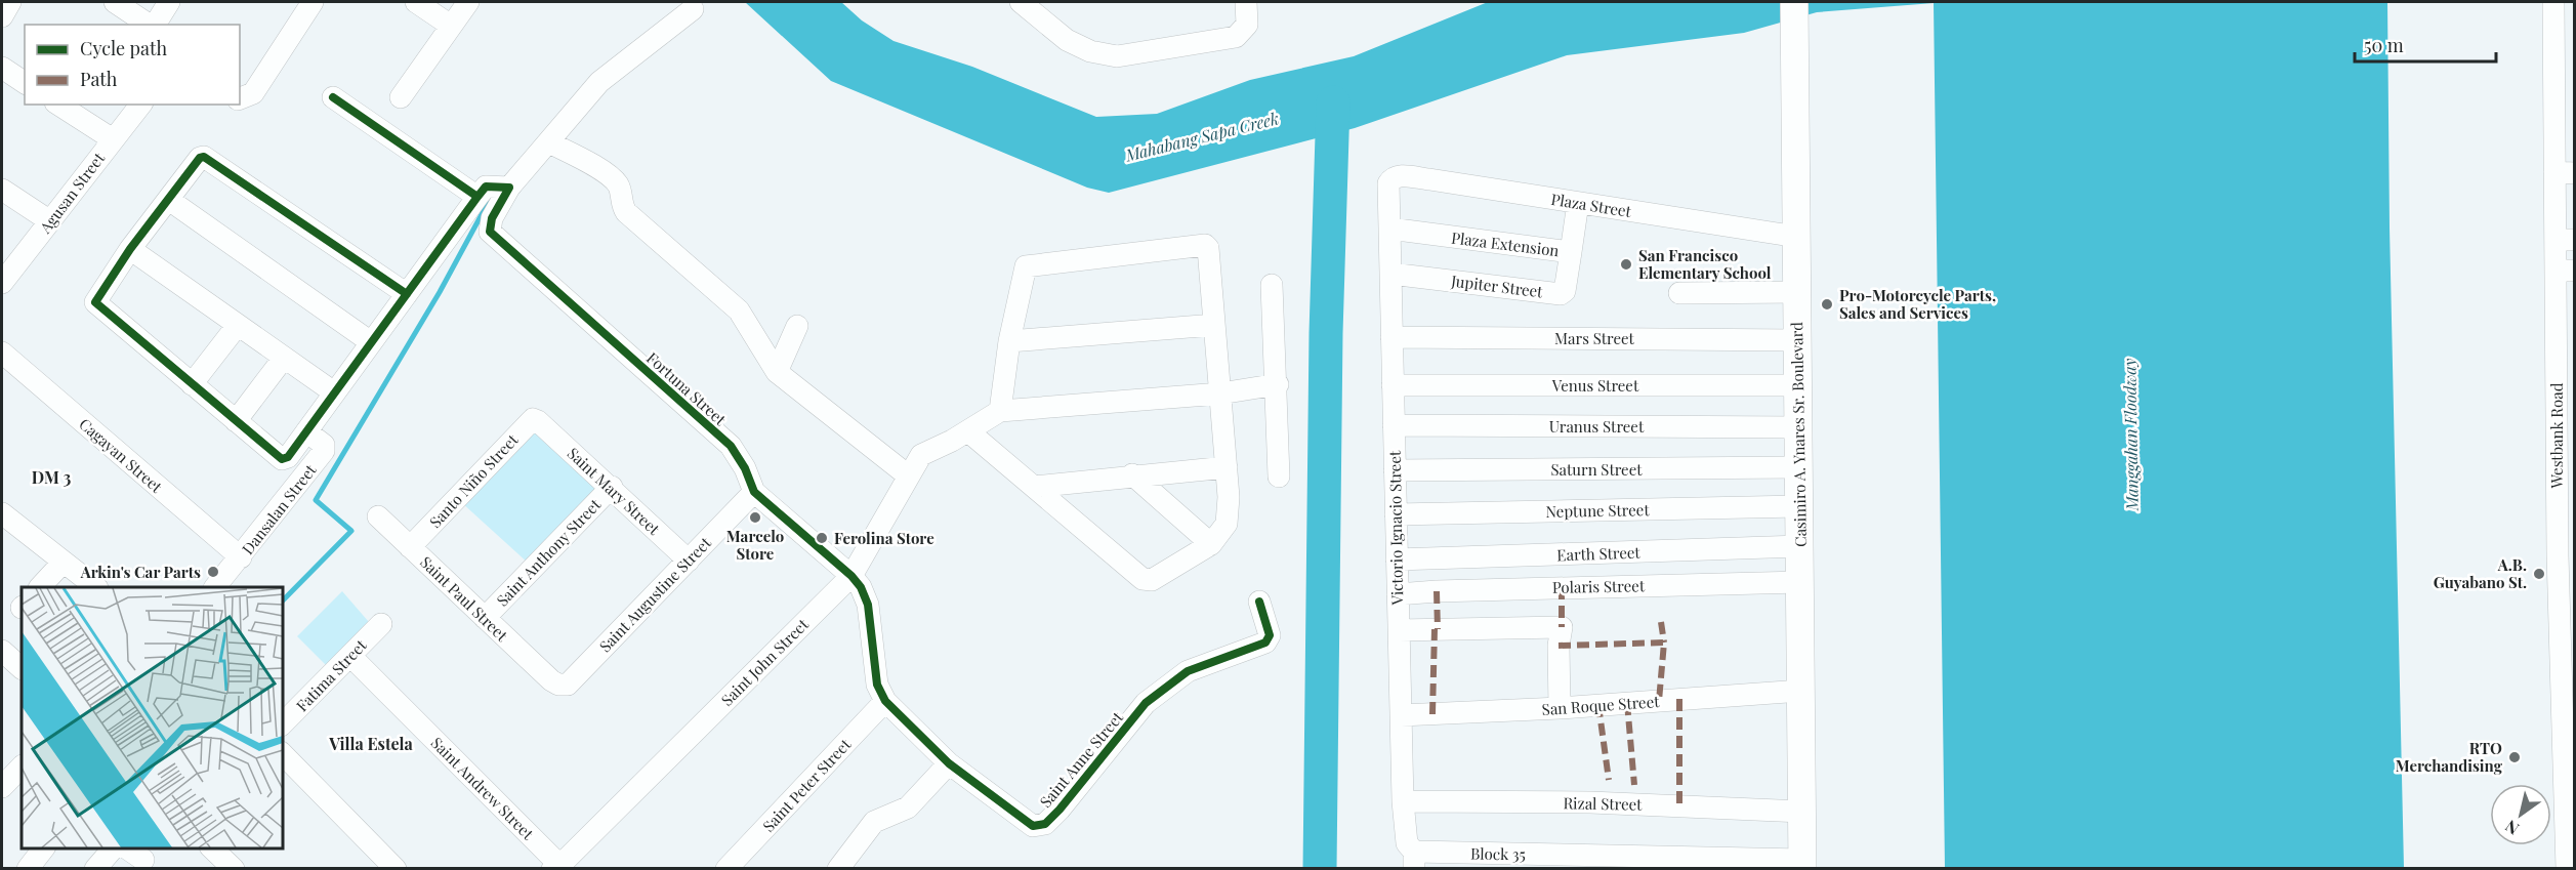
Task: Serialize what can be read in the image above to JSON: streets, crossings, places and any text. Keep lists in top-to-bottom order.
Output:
{
  "streets": {
    "main road": ["Casimiro A. Ynares Sr. Boulevard"],
    "street": [
      "Agusan Street",
      "Plaza Street",
      "Plaza Extension",
      "Jupiter Street",
      "Mars Street",
      "Venus Street",
      "Fortuna Street",
      "Uranus Street",
      "Westbank Road",
      "Cagayan Street",
      "Saturn Street",
      "Santo Niño Street",
      "Saint Mary Street",
      "Dansalan Street",
      "Neptune Street",
      "Victorio Ignacio Street",
      "Saint Anthony Street",
      "Earth Street",
      "Polaris Street",
      "Saint Augustine Street",
      "Saint Paul Street",
      "Saint John Street",
      "Fatima Street",
      "San Roque Street",
      "Saint Anne Street",
      "Saint Peter Street",
      "Saint Andrew Street",
      "Rizal Street",
      "Block 35"
    ]
  },
  "crossings": [
    ["Plaza Street", "Plaza Extension"],
    ["Plaza Street", "Casimiro A. Ynares Sr. Boulevard"],
    ["Plaza Street", "Victorio Ignacio Street"],
    ["Plaza Extension", "Jupiter Street"],
    ["Plaza Extension", "Victorio Ignacio Street"],
    ["Jupiter Street", "Victorio Ignacio Street"],
    ["Mars Street", "Casimiro A. Ynares Sr. Boulevard"],
    ["Mars Street", "Victorio Ignacio Street"],
    ["Venus Street", "Casimiro A. Ynares Sr. Boulevard"],
    ["Venus Street", "Victorio Ignacio Street"],
    ["Fortuna Street", "Saint Augustine Street"],
    ["Fortuna Street", "Saint John Street"],
    ["Fortuna Street", "Saint Anne Street"],
    ["Uranus Street", "Casimiro A. Ynares Sr. Boulevard"],
    ["Uranus Street", "Victorio Ignacio Street"],
    ["Casimiro A. Ynares Sr. Boulevard", "Saturn Street"],
    ["Casimiro A. Ynares Sr. Boulevard", "Neptune Street"],
    ["Casimiro A. Ynares Sr. Boulevard", "Earth Street"],
    ["Casimiro A. Ynares Sr. Boulevard", "Polaris Street"],
    ["Casimiro A. Ynares Sr. Boulevard", "San Roque Street"],
    ["Casimiro A. Ynares Sr. Boulevard", "Rizal Street"],
    ["Casimiro A. Ynares Sr. Boulevard", "Block 35"],
    ["Cagayan Street", "Dansalan Street"],
    ["Saturn Street", "Victorio Ignacio Street"],
    ["Santo Niño Street", "Saint Mary Street"],
    ["Santo Niño Street", "Saint Paul Street"],
    ["Saint Mary Street", "Saint Anthony Street"],
    ["Saint Mary Street", "Saint Augustine Street"],
    ["Neptune Street", "Victorio Ignacio Street"],
    ["Victorio Ignacio Street", "Earth Street"],
    ["Victorio Ignacio Street", "Polaris Street"],
    ["Victorio Ignacio Street", "San Roque Street"],
    ["Victorio Ignacio Street", "Rizal Street"],
    ["Victorio Ignacio Street", "Block 35"],
    ["Saint Anthony Street", "Saint Paul Street"],
    ["Saint Augustine Street", "Saint Paul Street"],
    ["Saint John Street", "Saint Anne Street"],
    ["Saint John Street", "Saint Andrew Street"],
    ["Fatima Street", "Saint Andrew Street"],
    ["Saint Anne Street", "Saint Peter Street"]
  ],
  "districts": ["DM 3", "Villa Estela"],
  "water": ["Mahabang Sapa Creek", "Manggahan Floodway"],
  "places": [
    "San Francisco Elementary School",
    "Pro-Motorcycle Parts, Sales and Services",
    "Marcelo Store",
    "Ferolina Store",
    "Arkin's Car Parts",
    "A.B. Guyabano St.",
    "RTO Merchandising"
  ],
  "legend": ["Cycle path", "Path"],
  "scale_bar": "50 m",
  "north": "bottom left"
}
